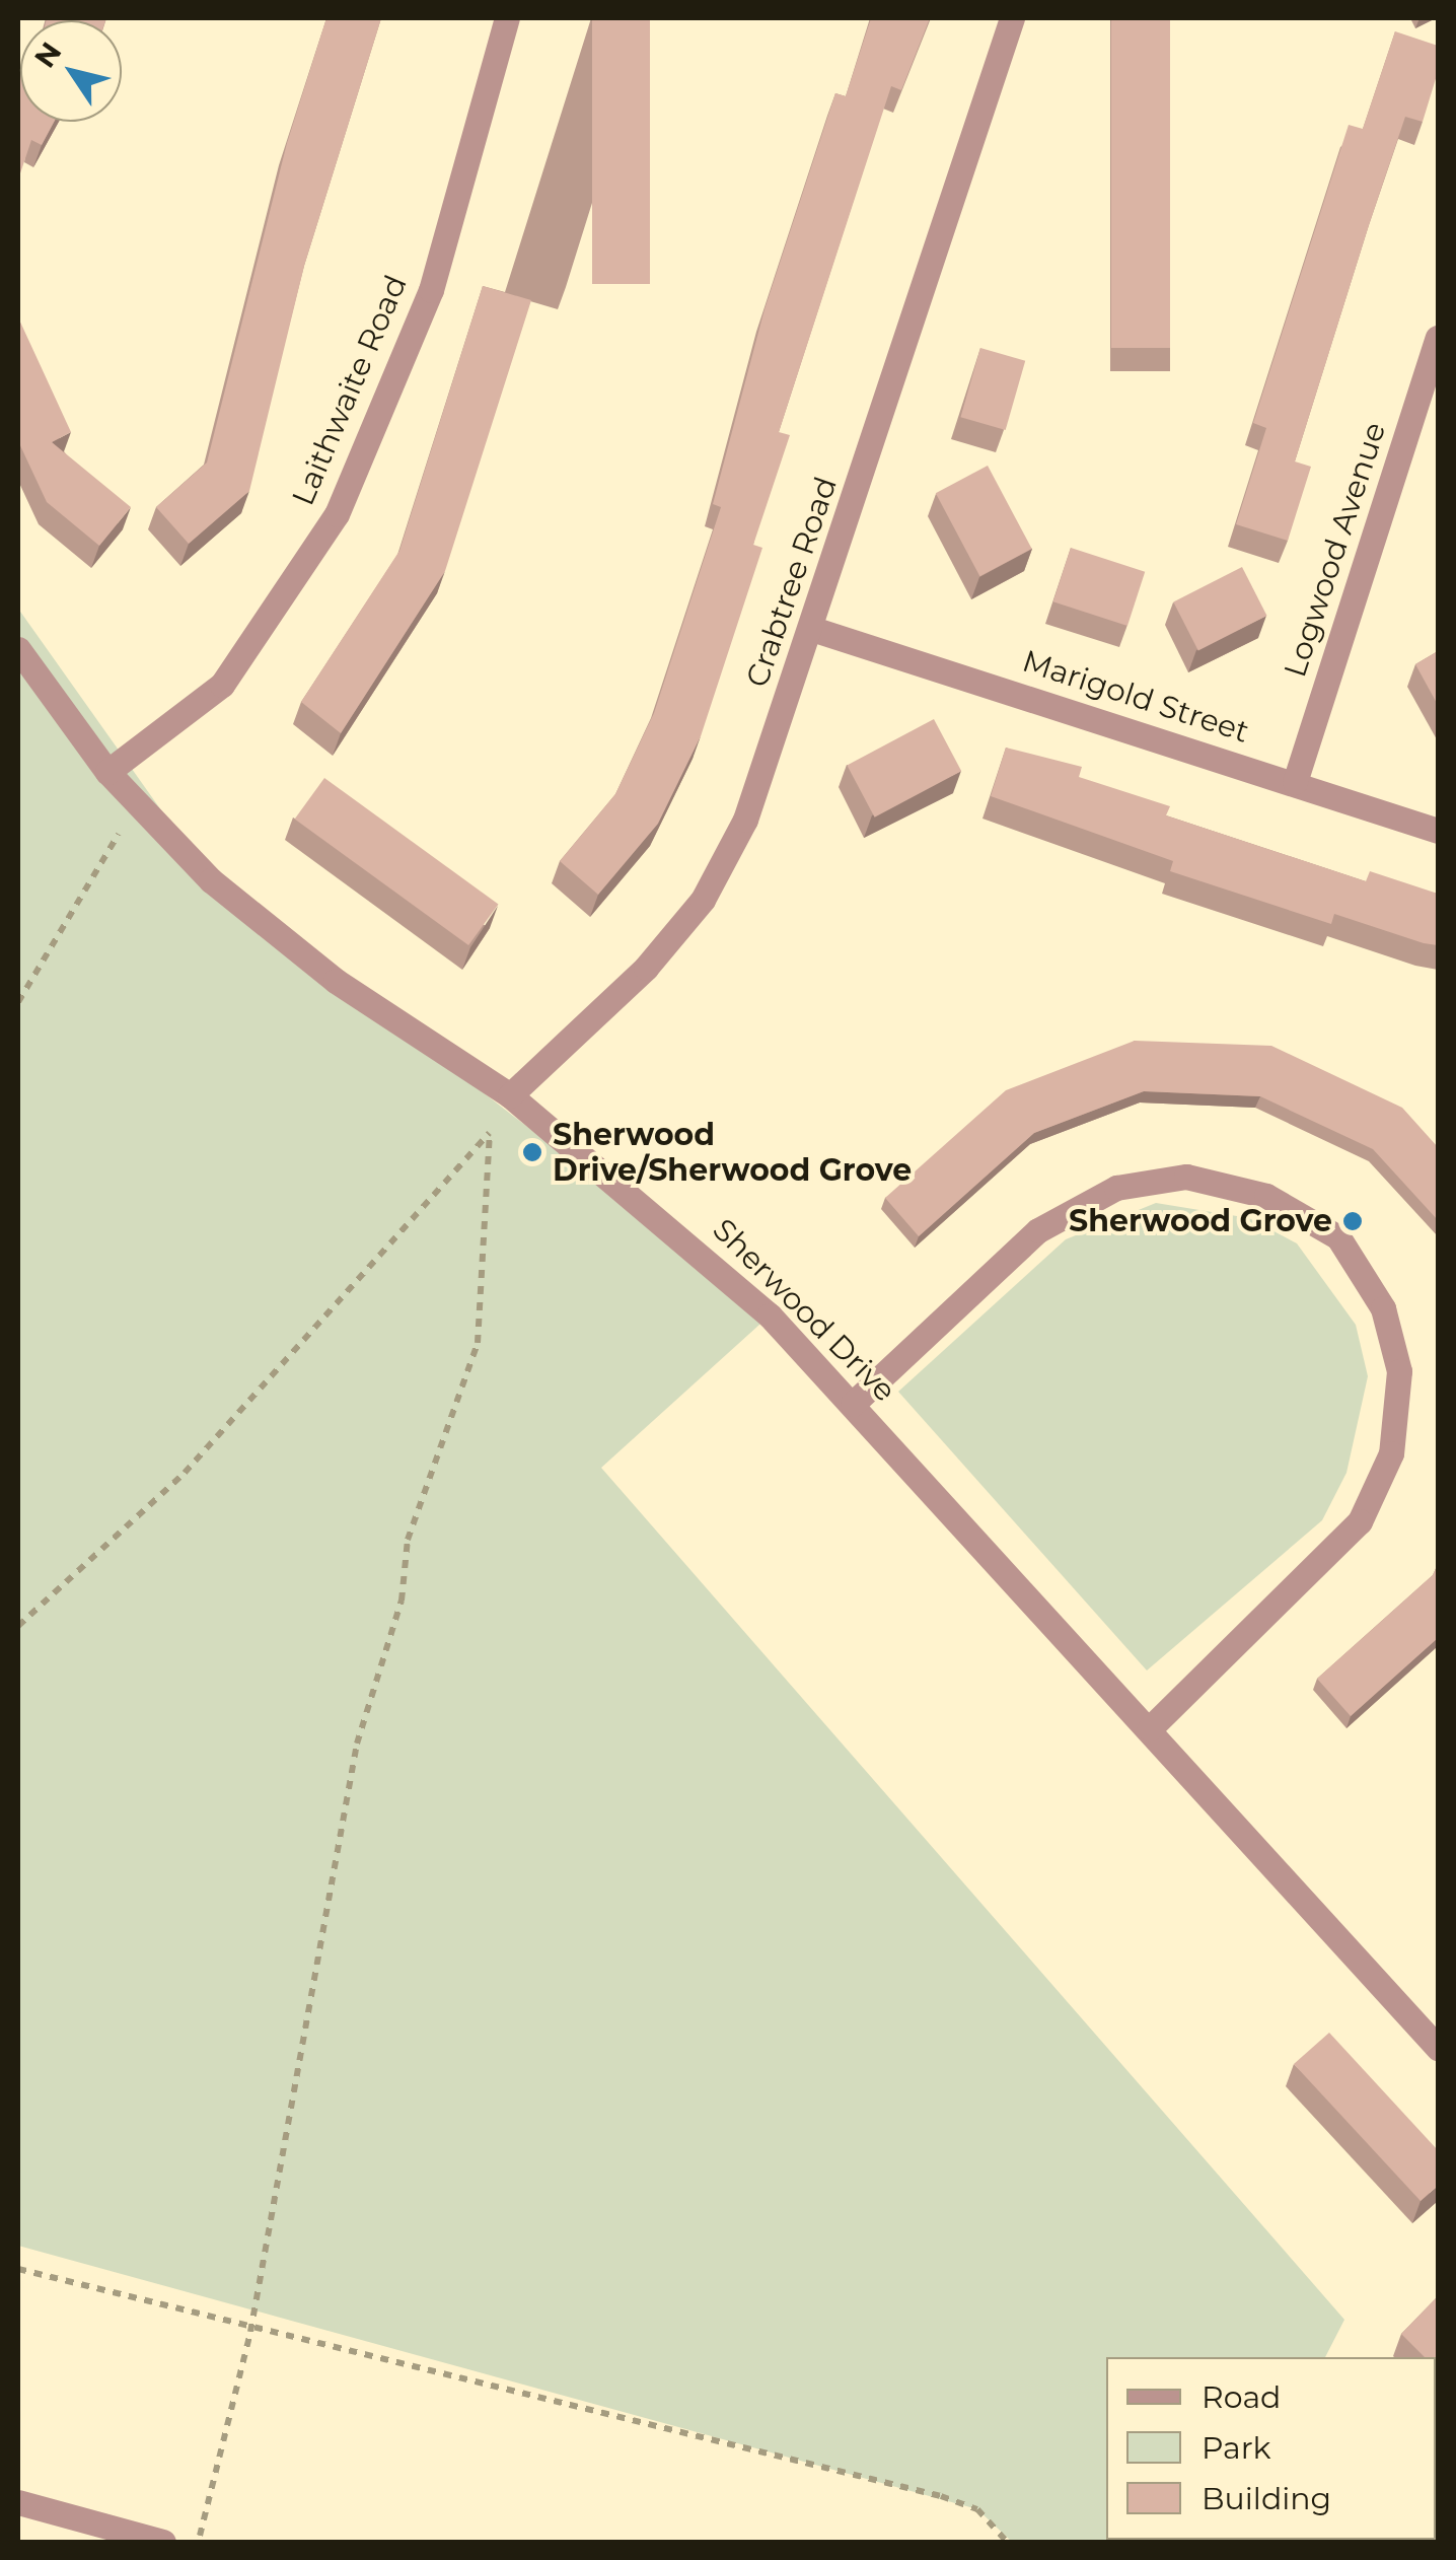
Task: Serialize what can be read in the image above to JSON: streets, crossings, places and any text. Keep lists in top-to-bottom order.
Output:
{
  "streets": {
    "street": [
      "Laithwaite Road",
      "Logwood Avenue",
      "Crabtree Road",
      "Marigold Street",
      "Sherwood Drive"
    ]
  },
  "crossings": [
    ["Laithwaite Road", "Sherwood Drive"],
    ["Logwood Avenue", "Marigold Street"],
    ["Crabtree Road", "Marigold Street"],
    ["Crabtree Road", "Sherwood Drive"]
  ],
  "places": ["Sherwood Drive/Sherwood Grove", "Sherwood Grove"],
  "legend": ["Road", "Park", "Building"],
  "north": "top left"
}
